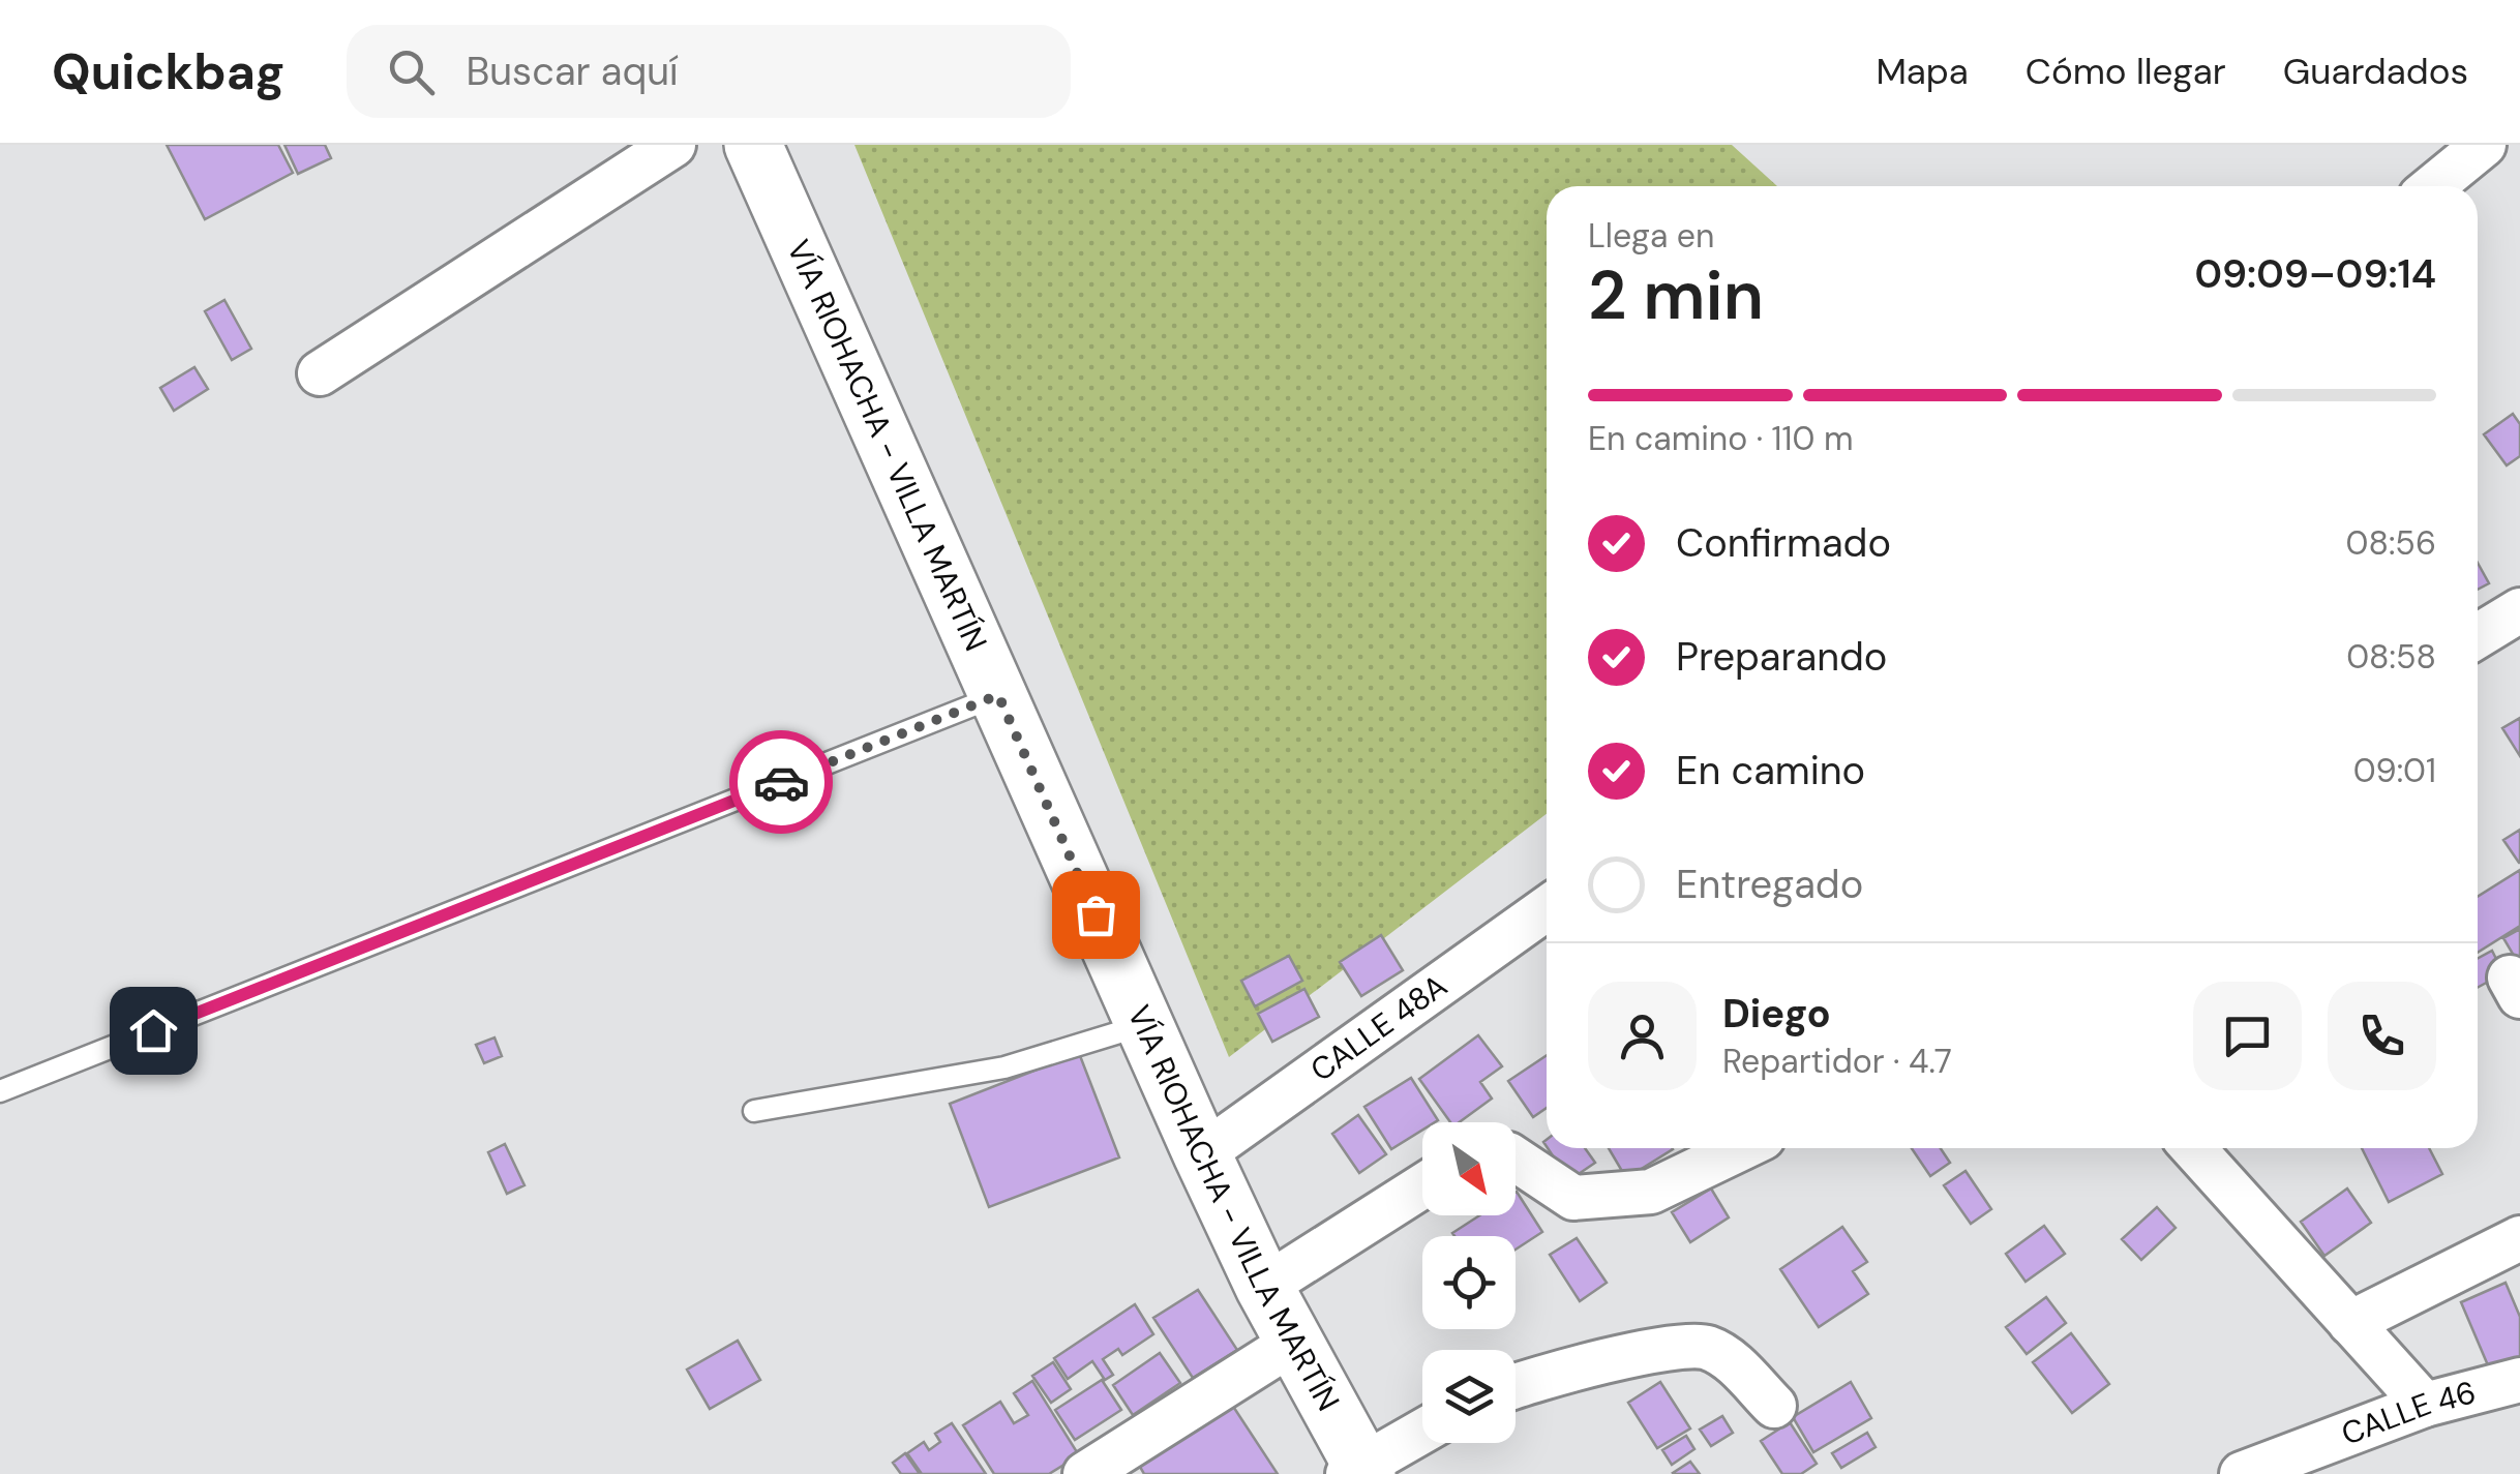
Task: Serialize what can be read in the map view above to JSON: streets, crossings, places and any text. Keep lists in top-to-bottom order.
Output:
{
  "streets": {
    "main road": ["VÍA RIOHACHA - VILLA MARTÍN"],
    "street": ["CALLE 48A", "CALLE 46"]
  },
  "crossings": [
    ["VÍA RIOHACHA - VILLA MARTÍN", "CALLE 48A"]
  ],
  "north": "bottom right",
  "page": {
    "header": "Quickbag",
    "search": "Buscar aquí",
    "nav": ["Mapa", "Cómo llegar", "Guardados"],
    "heading": ["2 min", "Llega en", "09:09–09:14"],
    "panel": ["Diego", "Repartidor · 4.7"],
    "bar": "En camino · 110 m",
    "list": [
      ["Confirmado", "08:56"],
      ["Preparando", "08:58"],
      ["En camino", "09:01"],
      "Entregado"
    ]
  }
}
